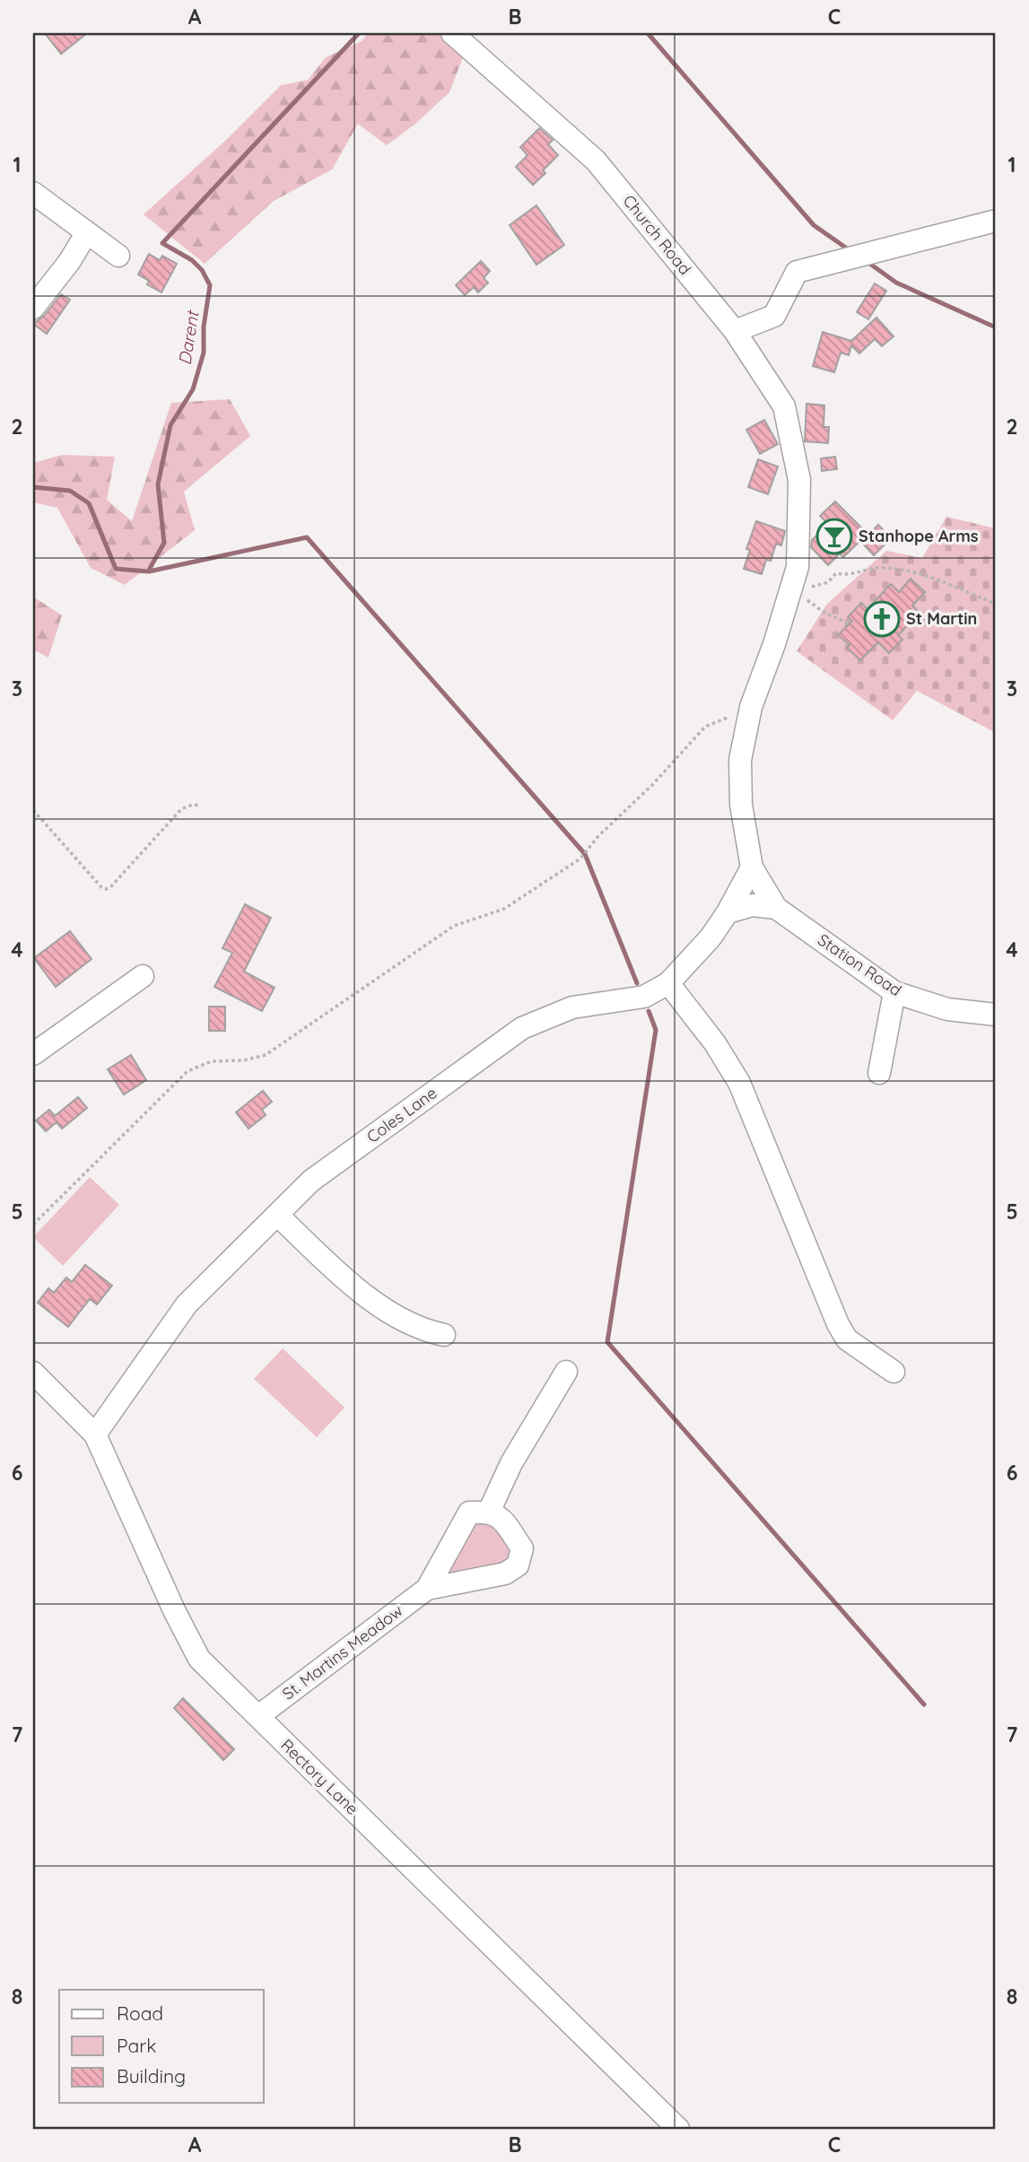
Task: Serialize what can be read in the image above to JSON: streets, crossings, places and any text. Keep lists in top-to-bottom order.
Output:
{
  "streets": {
    "street": [
      "Church Road",
      "Station Road",
      "Coles Lane",
      "St. Martins Meadow",
      "Rectory Lane"
    ]
  },
  "crossings": [
    ["Church Road", "Station Road"],
    ["Church Road", "Coles Lane"],
    ["Station Road", "Coles Lane"],
    ["Coles Lane", "Rectory Lane"],
    ["St. Martins Meadow", "Rectory Lane"]
  ],
  "water": ["Darent"],
  "places": {
    "bar": ["Stanhope Arms"],
    "church": ["St Martin"]
  },
  "legend": ["Road", "Park", "Building"],
  "grid": {
    "columns": ["A", "B", "C"],
    "rows": [
      "1",
      "2",
      "3",
      "4",
      "5",
      "6",
      "7",
      "8"
    ]
  }
}
